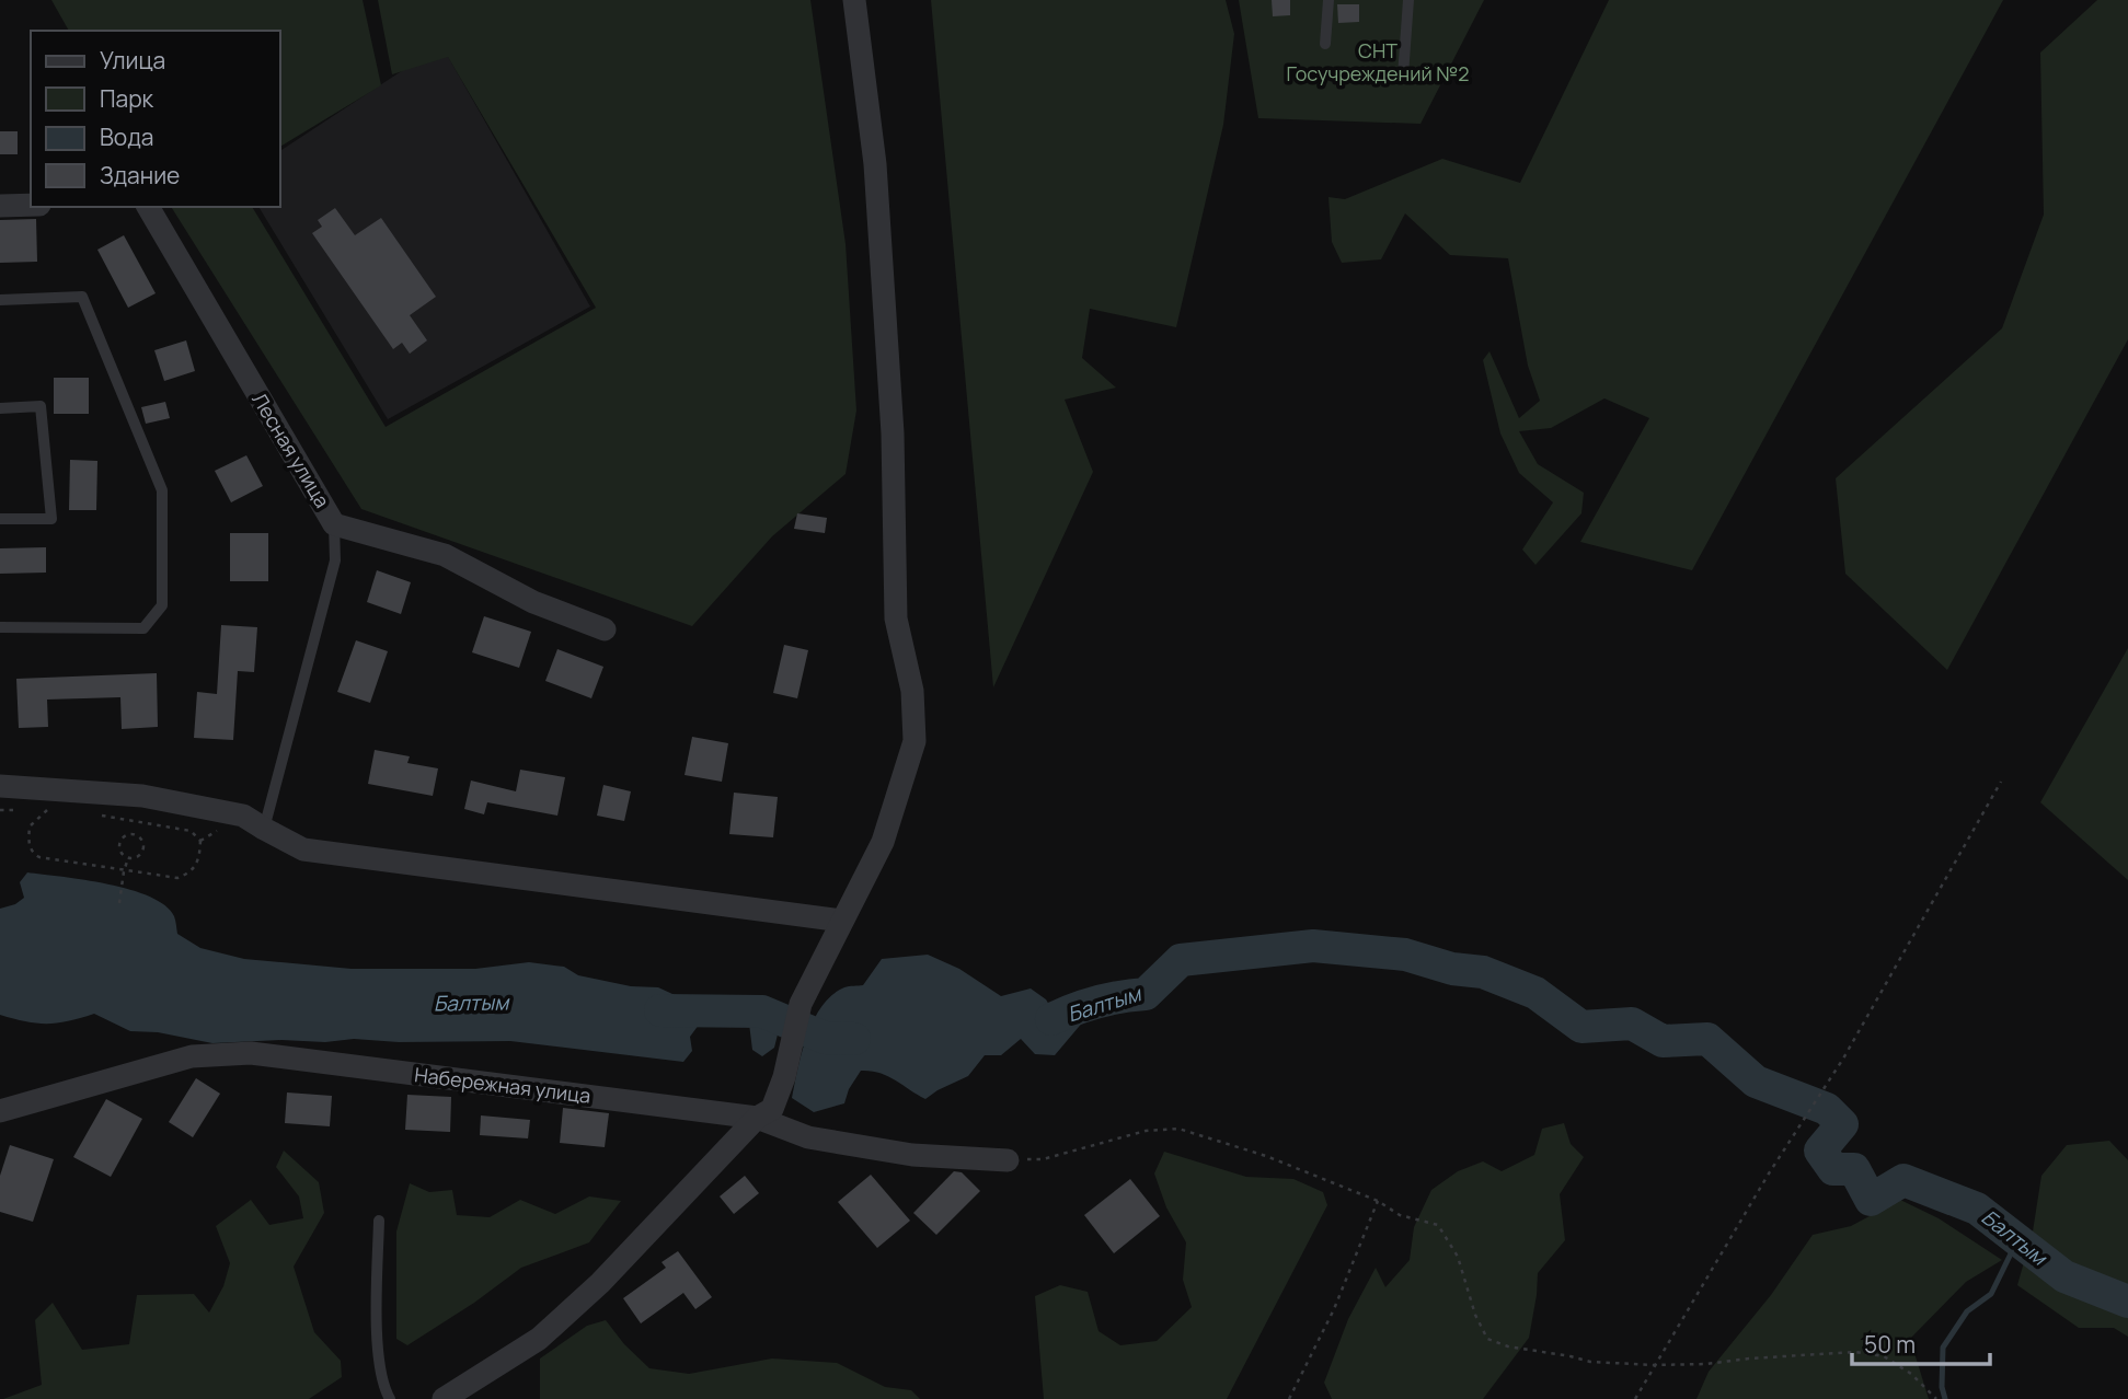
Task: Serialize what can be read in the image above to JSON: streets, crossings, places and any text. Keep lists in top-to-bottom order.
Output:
{
  "streets": {
    "street": ["Лесная улица", "Набережная улица"]
  },
  "water": ["Балтым"],
  "parks": ["СНТ Госучреждений №2"],
  "legend": [
    "Улица",
    "Парк",
    "Вода",
    "Здание"
  ],
  "scale_bar": "50 m"
}
